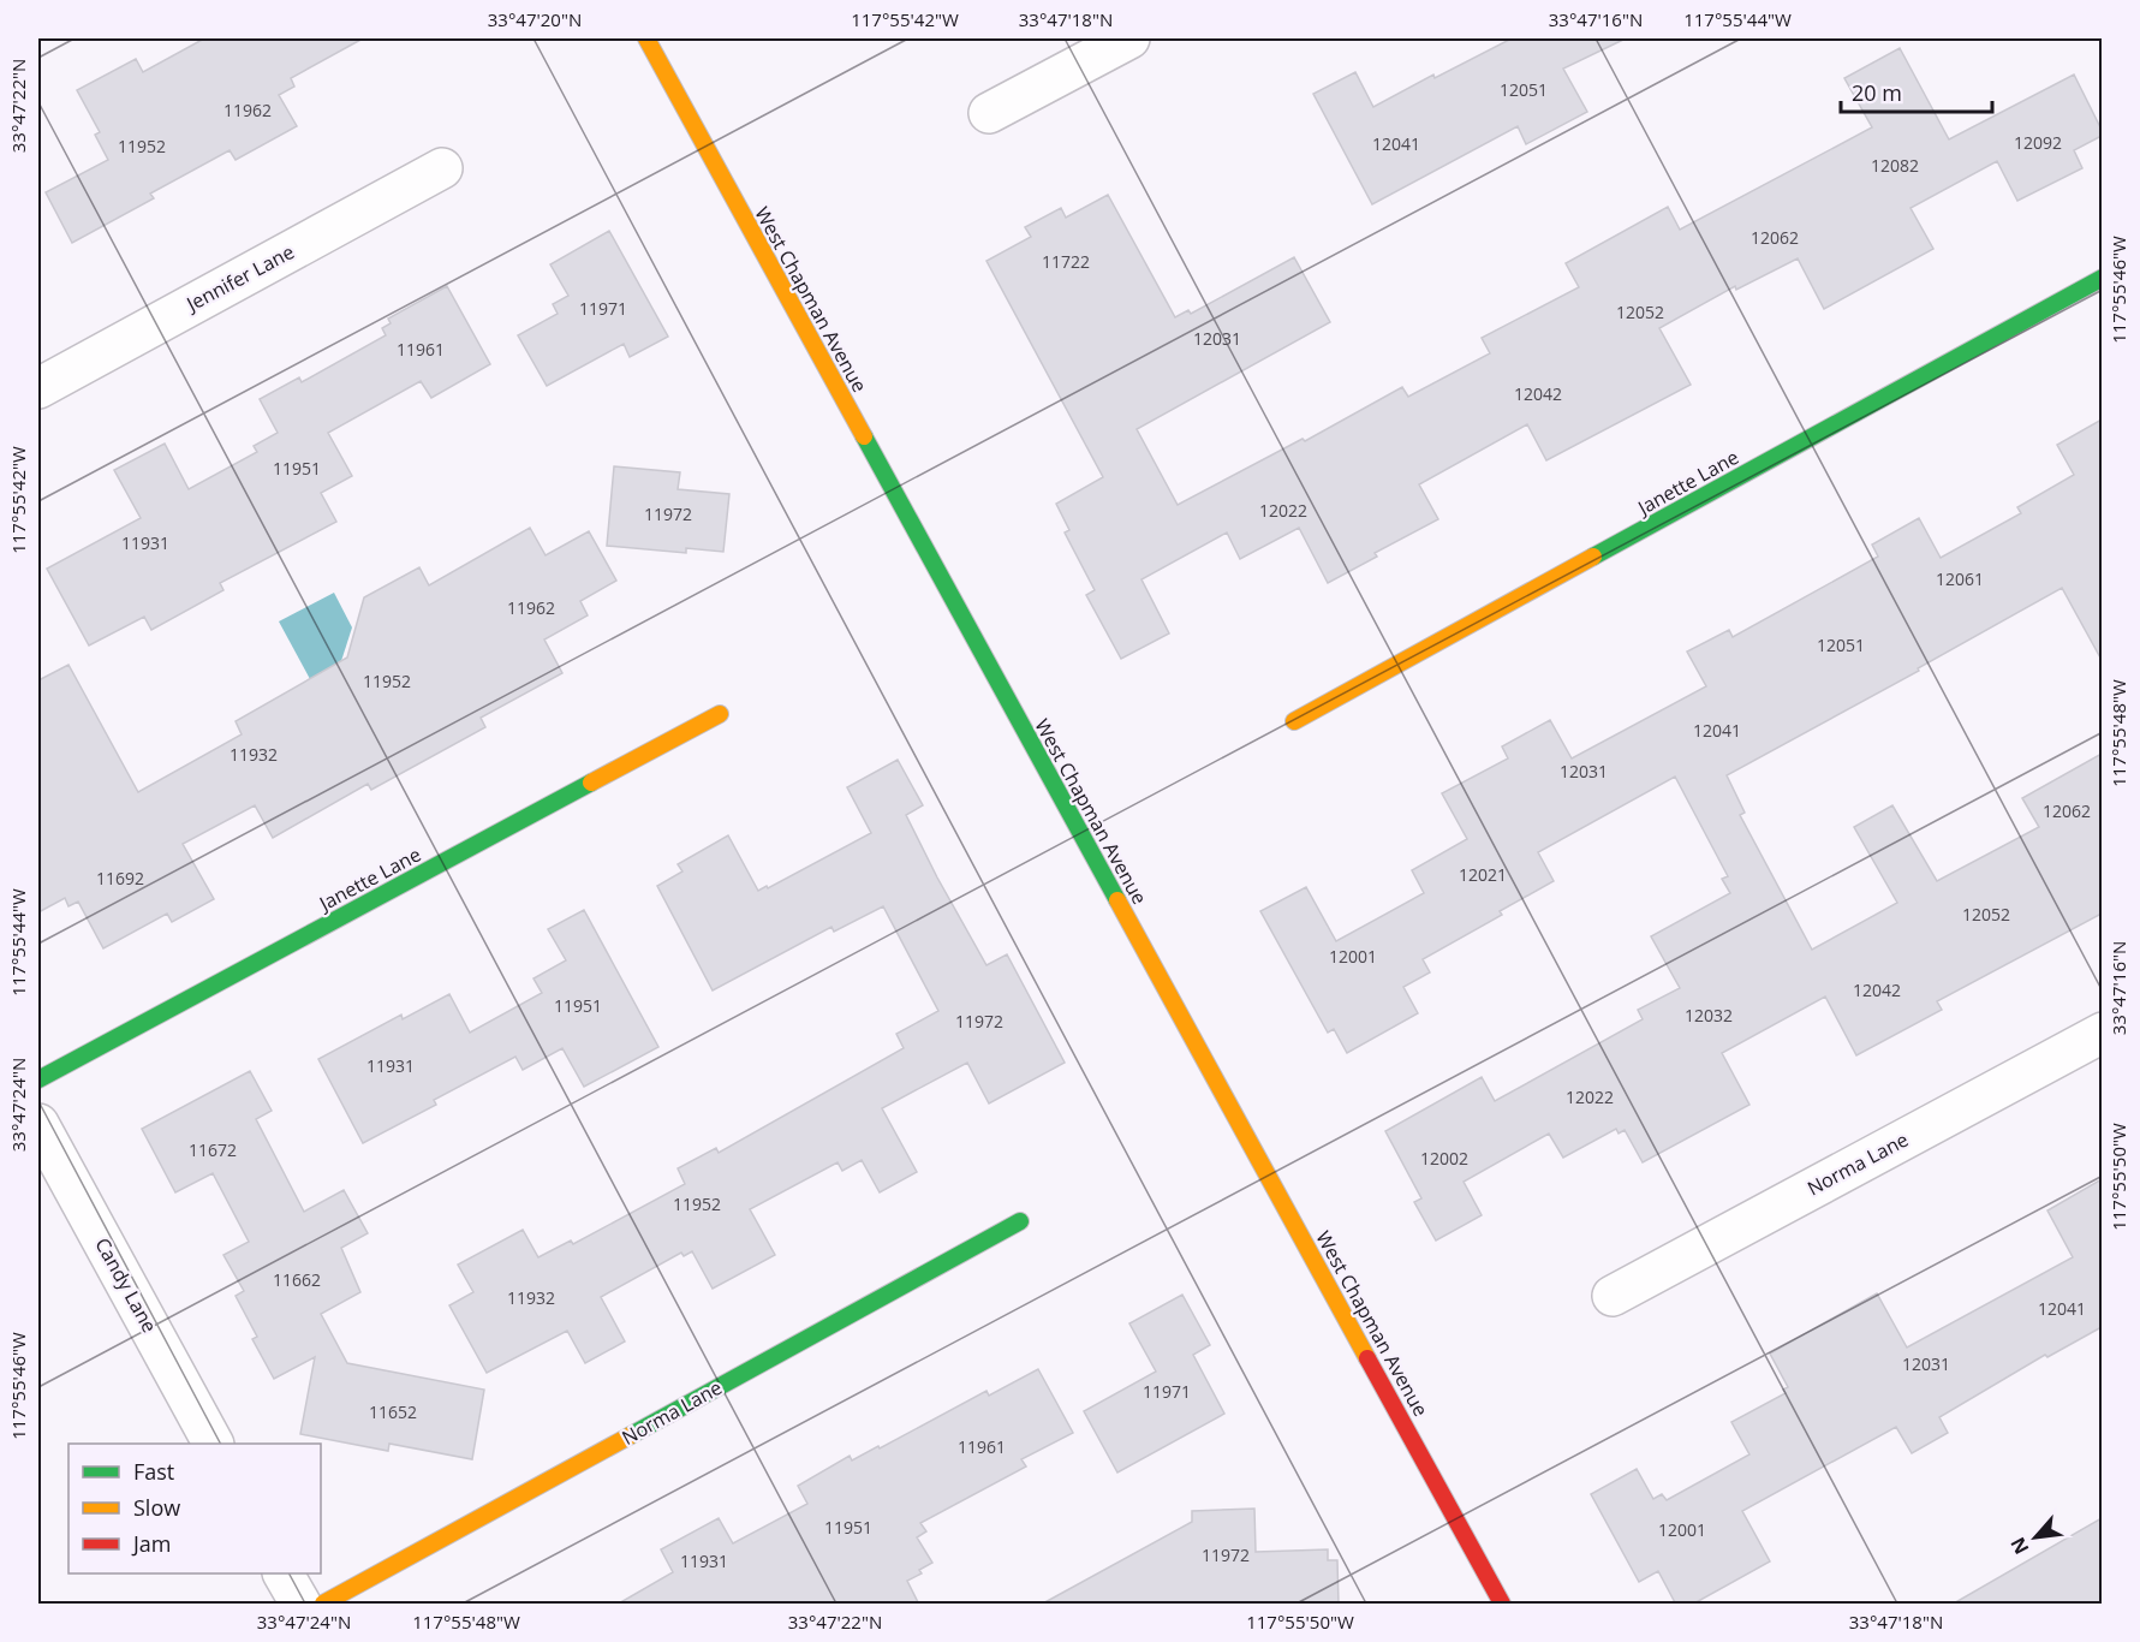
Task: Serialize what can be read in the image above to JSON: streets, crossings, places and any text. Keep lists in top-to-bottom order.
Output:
{
  "streets": {
    "street": [
      "Jennifer Lane",
      "West Chapman Avenue",
      "Janette Lane",
      "Norma Lane",
      "Candy Lane"
    ]
  },
  "house_numbers": [
    "12051",
    "11962",
    "12092",
    "12041",
    "11952",
    "12082",
    "12062",
    "11722",
    "11971",
    "12052",
    "12031",
    "11961",
    "12042",
    "11951",
    "12022",
    "11972",
    "11931",
    "12061",
    "11962",
    "12051",
    "11952",
    "12041",
    "11932",
    "12031",
    "12062",
    "12021",
    "11692",
    "12052",
    "12001",
    "12042",
    "11951",
    "12032",
    "11972",
    "11931",
    "12022",
    "11672",
    "12002",
    "11952",
    "11662",
    "11932",
    "12041",
    "12031",
    "11971",
    "11652",
    "11961",
    "11951",
    "12001",
    "11972",
    "11931"
  ],
  "legend": ["Fast", "Slow", "Jam"],
  "scale_bar": "20 m",
  "north": "bottom left",
  "coordinates": [
    "33°47'20\"N",
    "117°55'42\"W",
    "33°47'18\"N",
    "33°47'16\"N",
    "117°55'44\"W",
    "33°47'22\"N",
    "117°55'46\"W",
    "117°55'48\"W",
    "33°47'24\"N",
    "117°55'50\"W"
  ]
}
